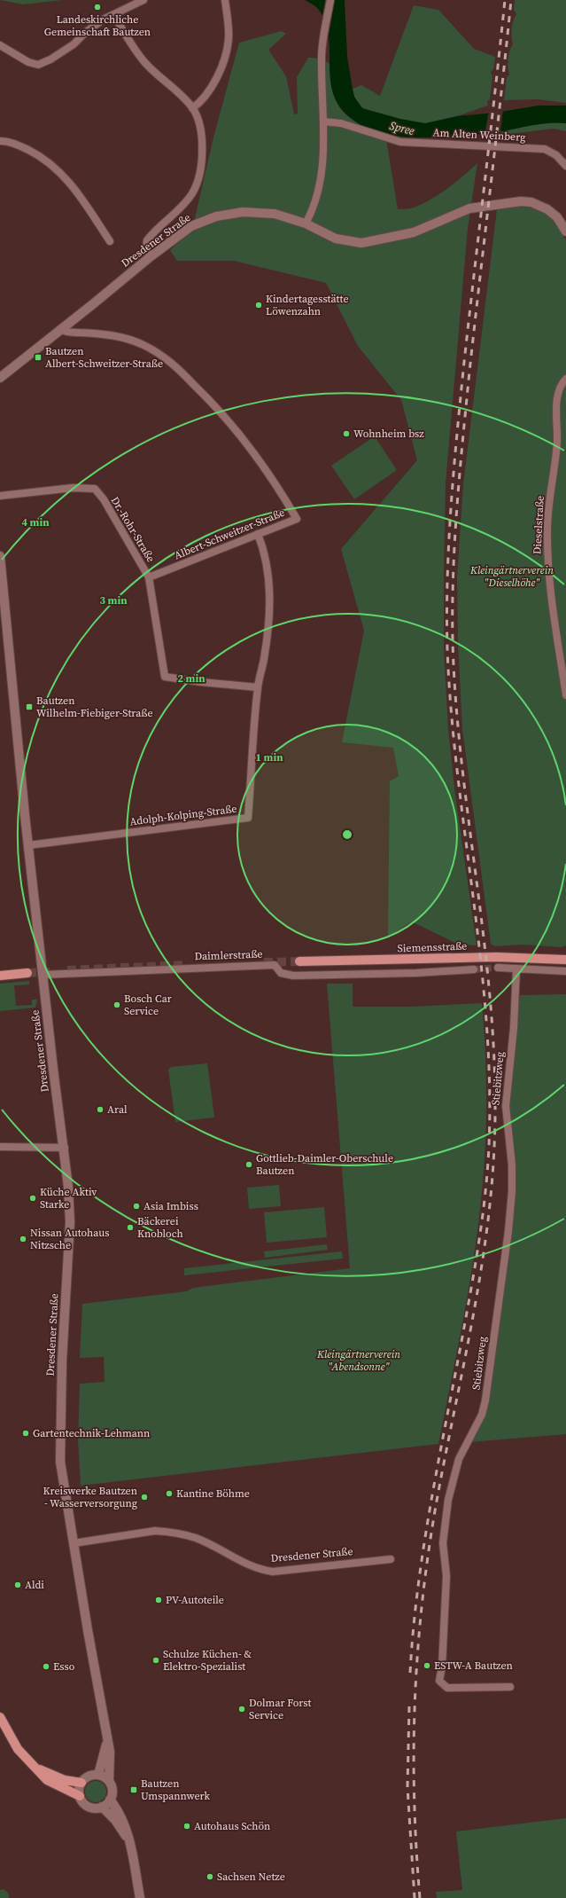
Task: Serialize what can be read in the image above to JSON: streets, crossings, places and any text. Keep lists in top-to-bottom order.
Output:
{
  "streets": {
    "main road": ["Dresdener Straße", "Siemensstraße"],
    "street": [
      "Am Alten Weinberg",
      "Dieselstraße",
      "Dr.-Rohr-Straße",
      "Albert-Schweitzer-Straße",
      "Adolph-Kolping-Straße",
      "Daimlerstraße",
      "Stiebitzweg"
    ]
  },
  "crossings": [
    ["Dresdener Straße", "Albert-Schweitzer-Straße"],
    ["Dresdener Straße", "Adolph-Kolping-Straße"],
    ["Dresdener Straße", "Daimlerstraße"],
    ["Dr.-Rohr-Straße", "Albert-Schweitzer-Straße"],
    ["Dr.-Rohr-Straße", "Adolph-Kolping-Straße"],
    ["Albert-Schweitzer-Straße", "Adolph-Kolping-Straße"]
  ],
  "water": ["Spree"],
  "parks": ["Kleingärtnerverein \"Dieselhöhe\"", "Kleingärtnerverein \"Abendsonne\""],
  "places": {
    "other": [
      "Landeskirchliche Gemeinschaft Bautzen",
      "Kindertagesstätte Löwenzahn",
      "Wohnheim bsz",
      "Bosch Car Service",
      "Aral",
      "Gottlieb-Daimler-Oberschule Bautzen",
      "Küche Aktiv Starke",
      "Asia Imbiss",
      "Bäckerei Knobloch",
      "Nissan Autohaus Nitzsche",
      "Gartentechnik-Lehmann",
      "Kantine Böhme",
      "Kreiswerke Bautzen - Wasserversorgung",
      "Aldi",
      "PV-Autoteile",
      "Schulze Küchen- & Elektro-Spezialist",
      "ESTW-A Bautzen",
      "Esso",
      "Dolmar Forst Service",
      "Autohaus Schön",
      "Sachsen Netze"
    ],
    "transit": ["Bautzen Albert-Schweitzer-Straße", "Bautzen Wilhelm-Fiebiger-Straße", "Bautzen Umspannwerk"]
  },
  "rings": [
    "4 min",
    "3 min",
    "2 min",
    "1 min"
  ]
}
